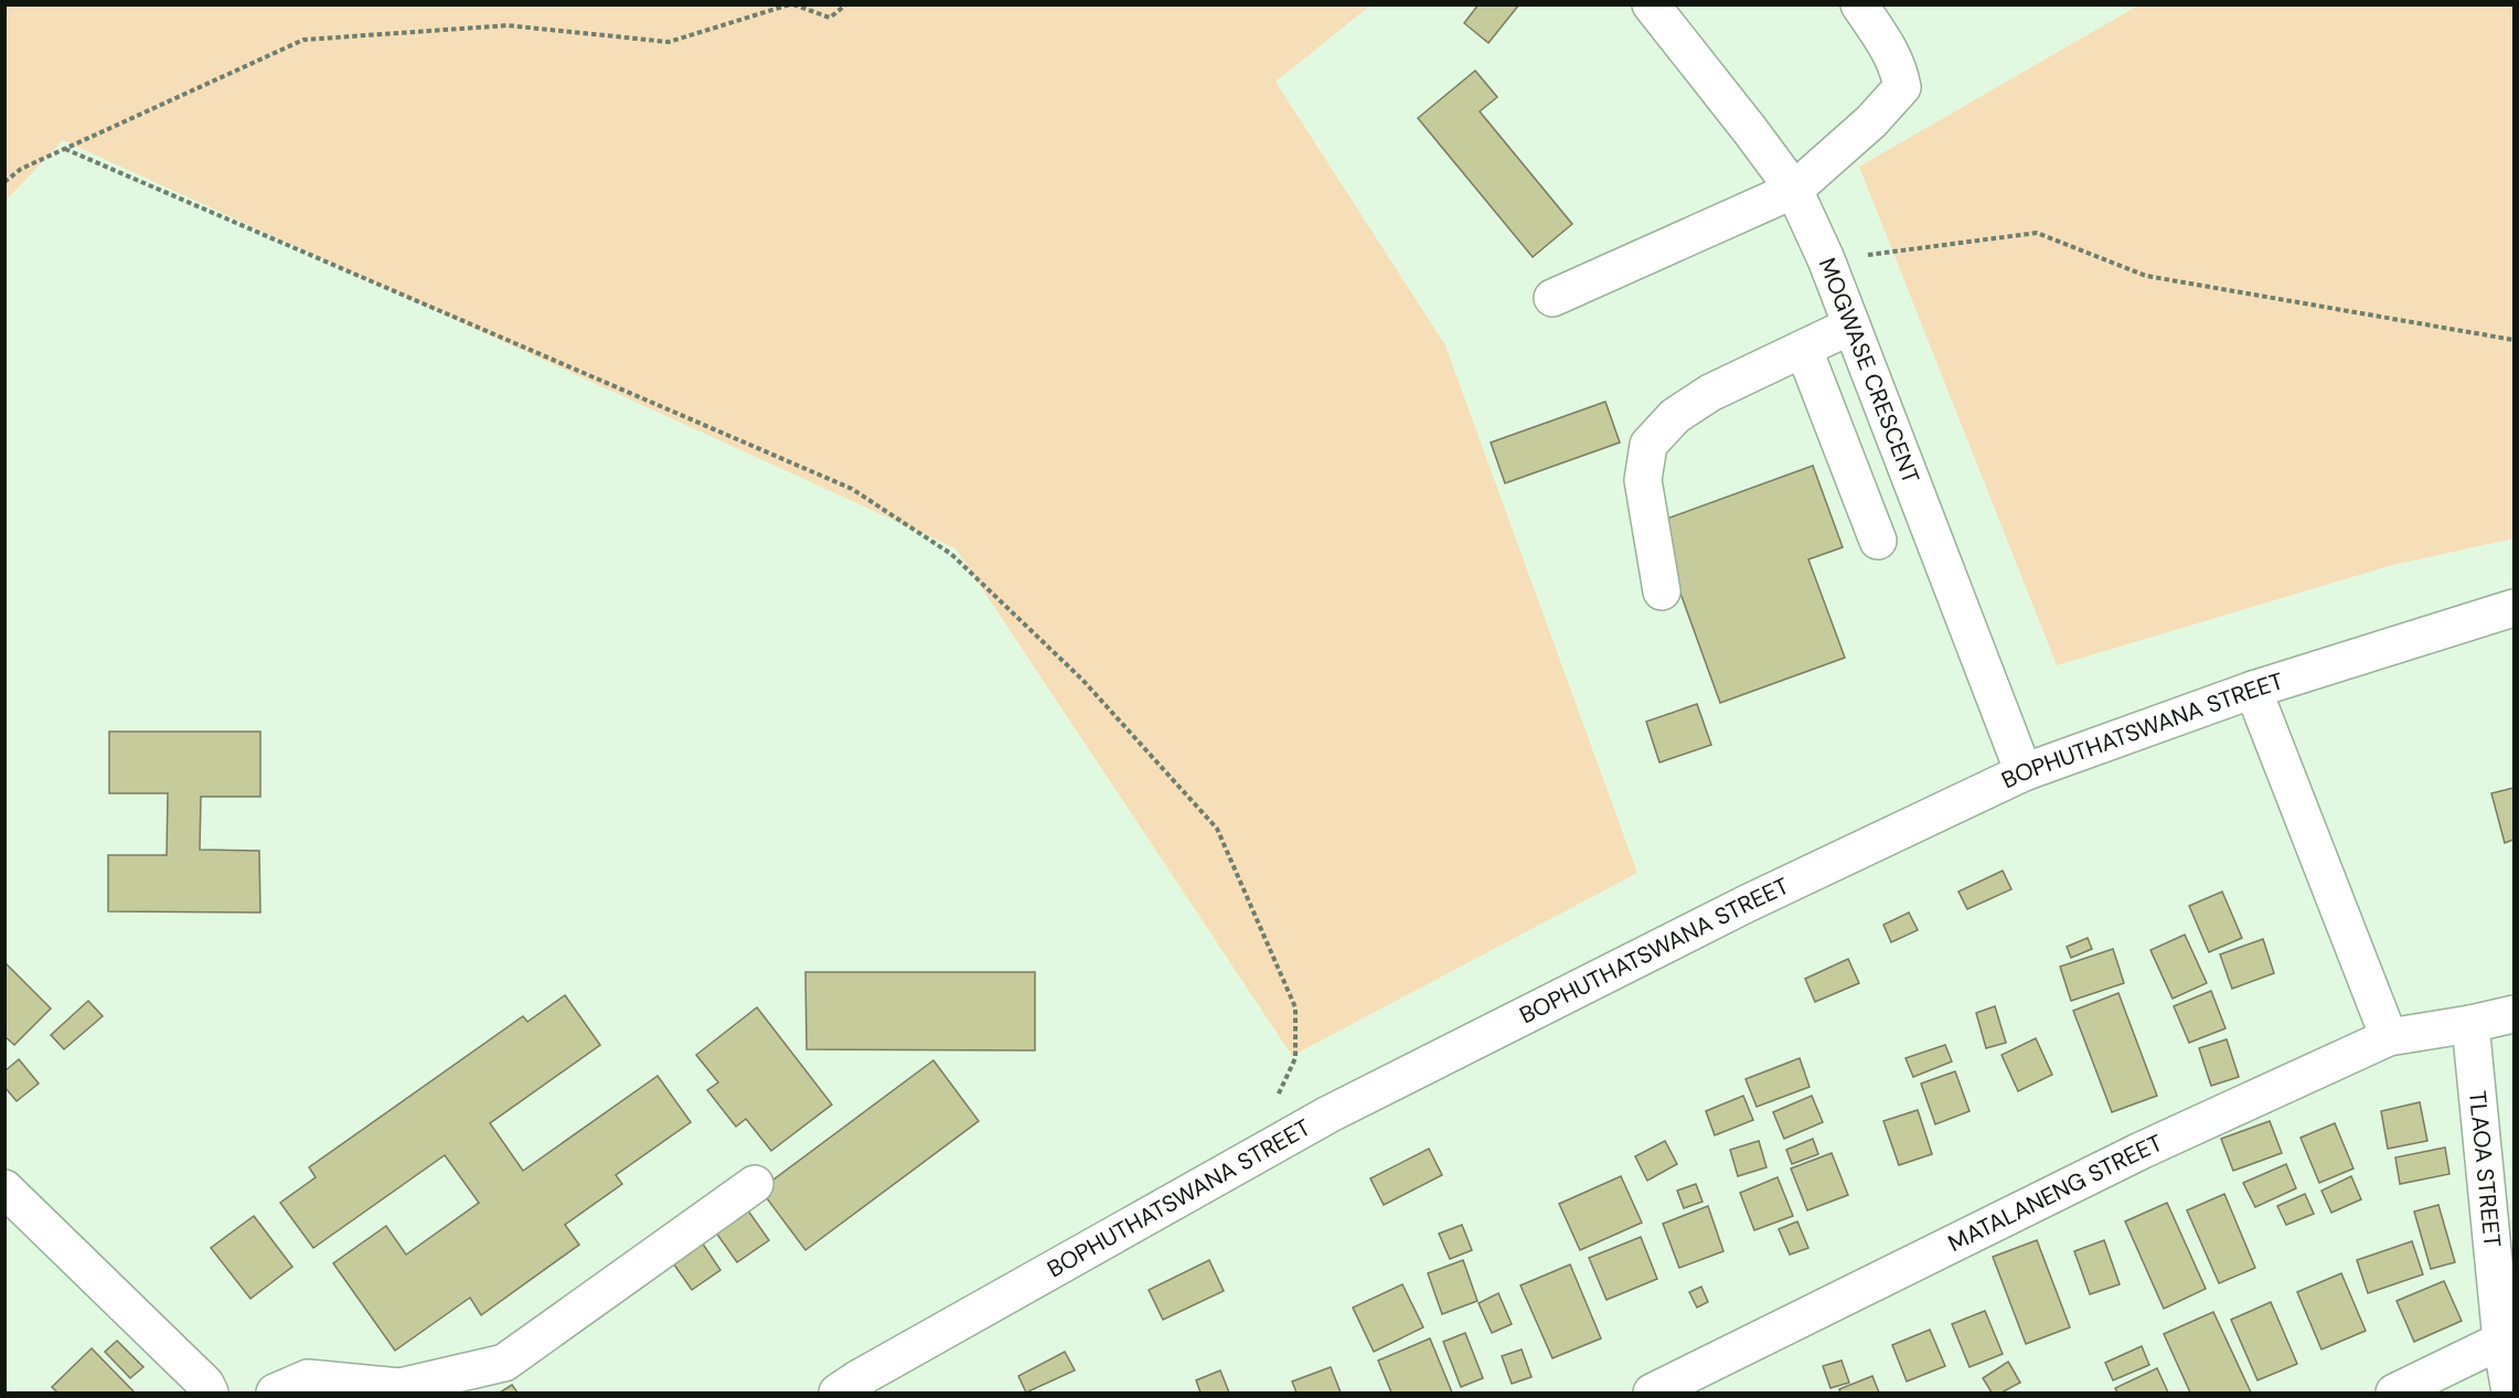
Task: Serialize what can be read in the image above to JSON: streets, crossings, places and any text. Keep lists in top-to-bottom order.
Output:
{
  "streets": {
    "street": [
      "MOGWASE CRESCENT",
      "BOPHUTHATSWANA STREET",
      "TLAOA STREET",
      "MATALANENG STREET"
    ]
  },
  "crossings": [
    ["MOGWASE CRESCENT", "BOPHUTHATSWANA STREET"],
    ["TLAOA STREET", "MATALANENG STREET"]
  ]
}
